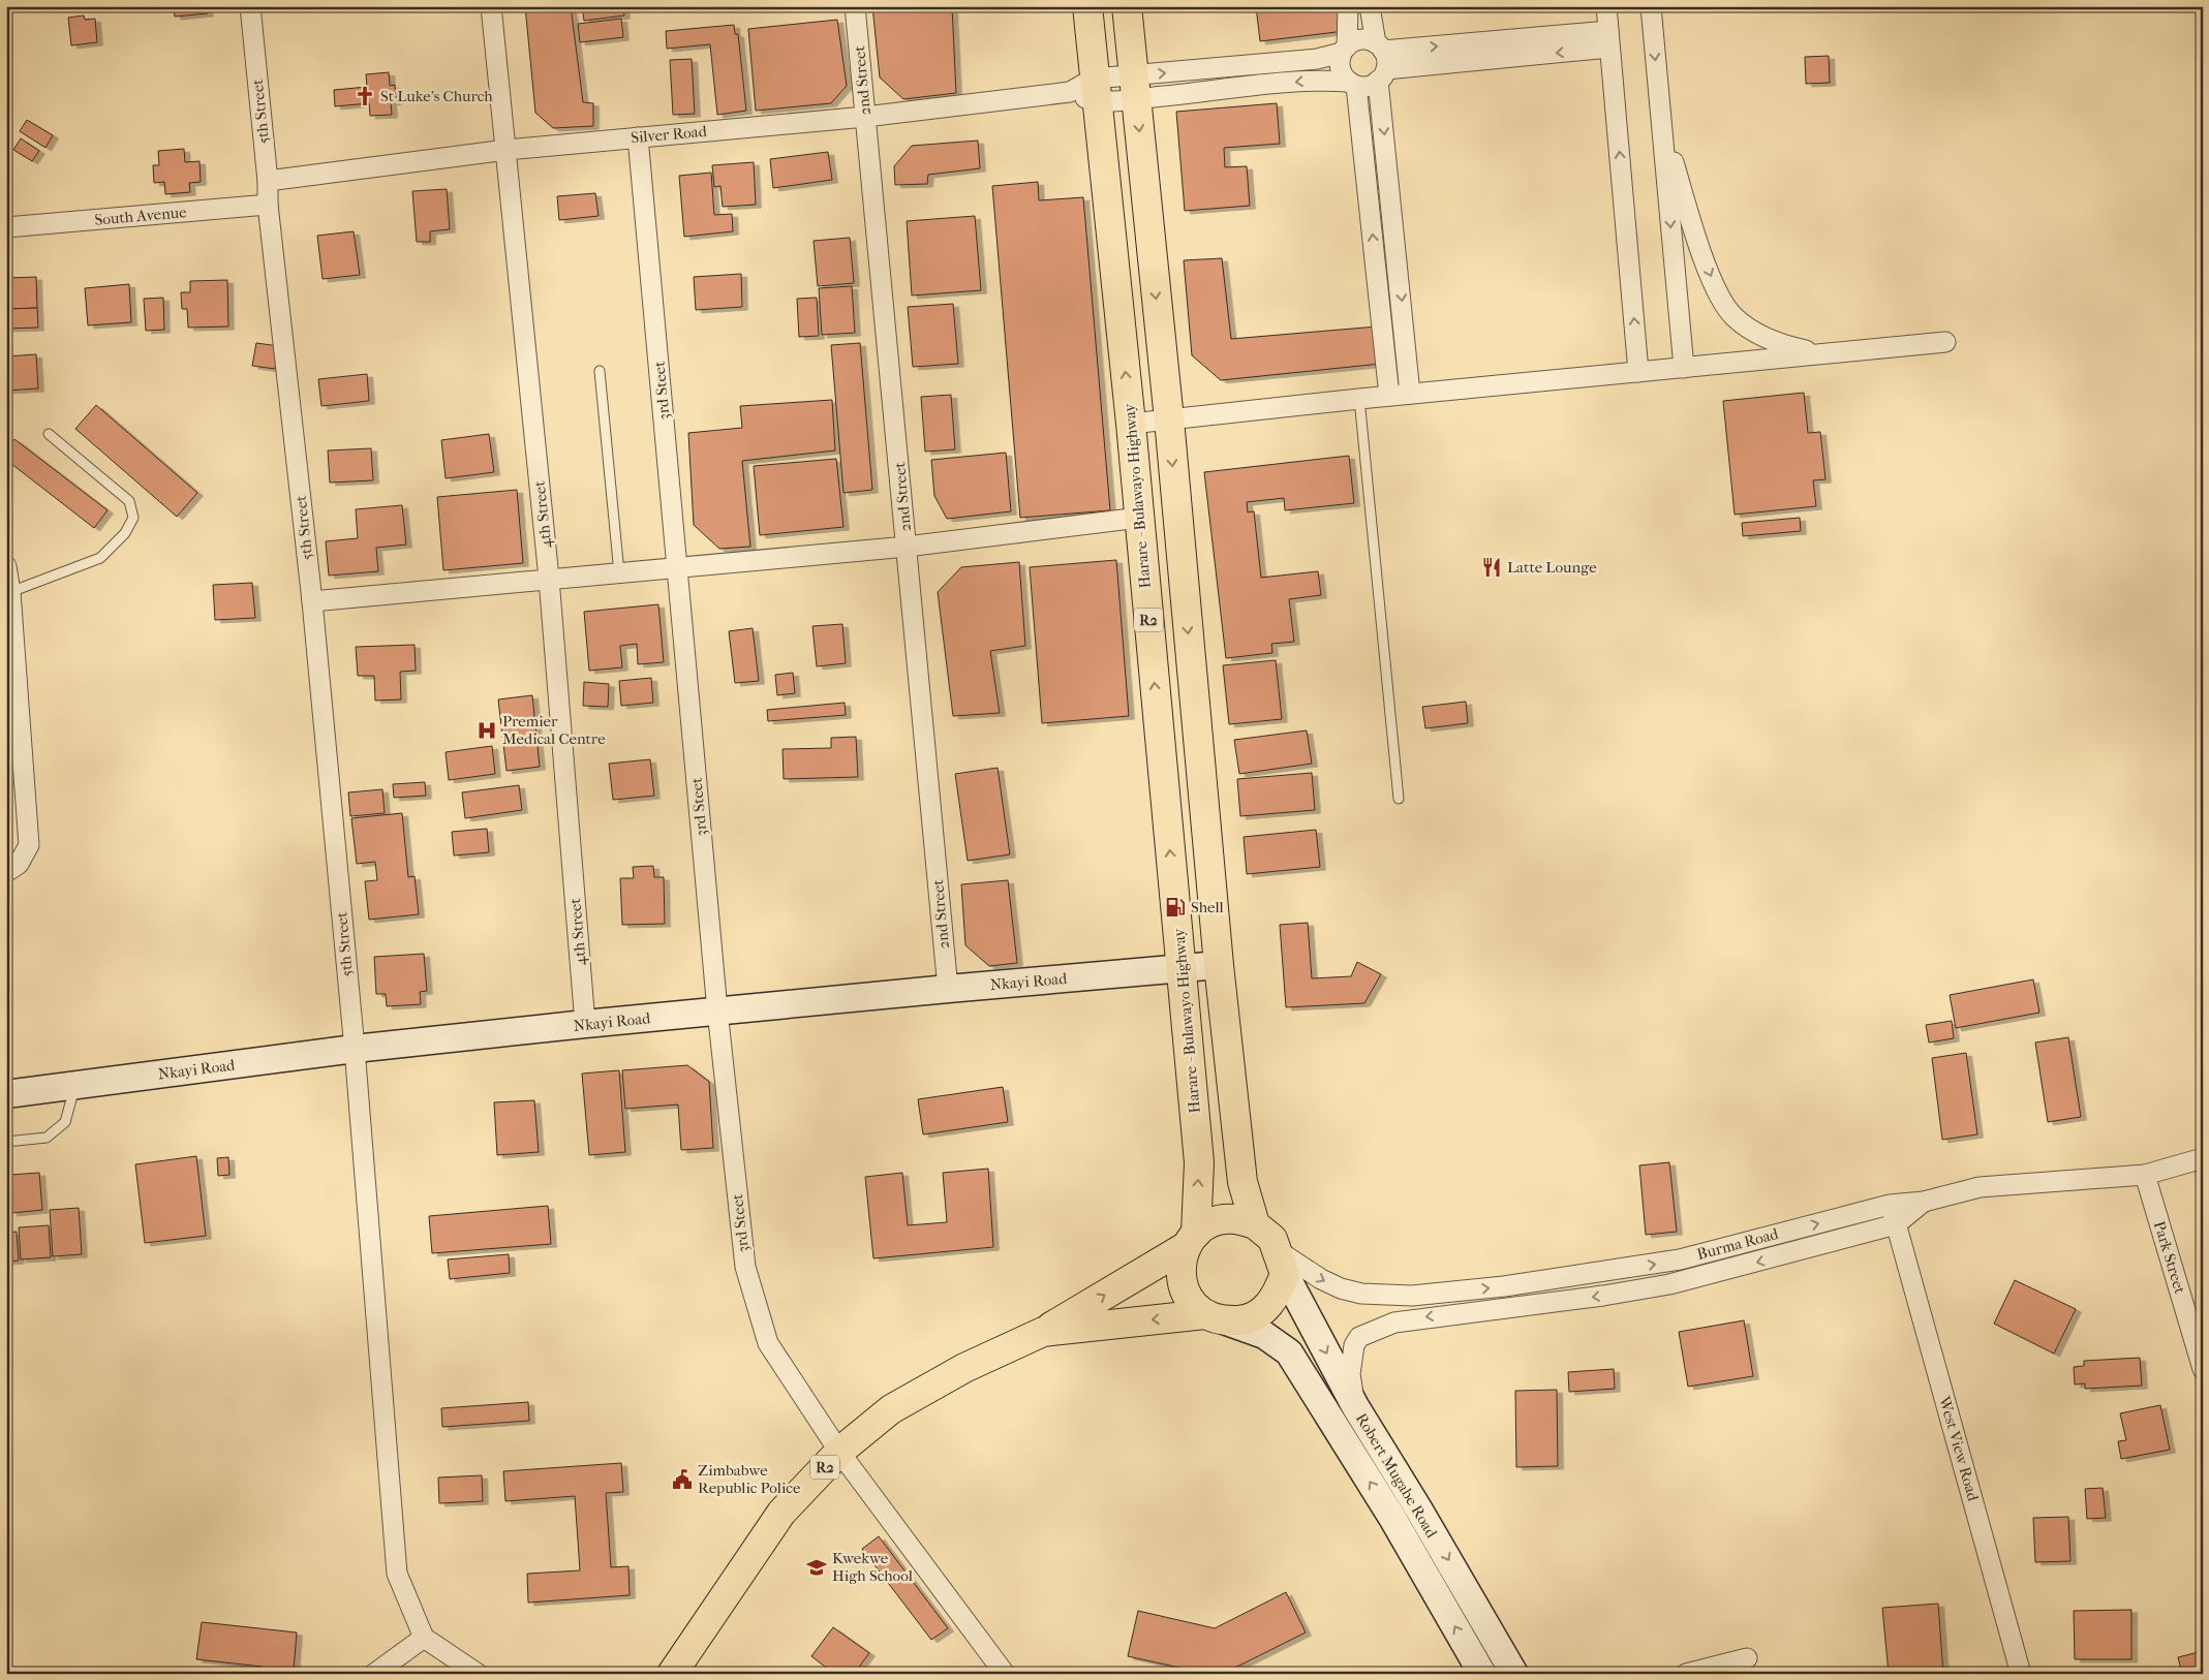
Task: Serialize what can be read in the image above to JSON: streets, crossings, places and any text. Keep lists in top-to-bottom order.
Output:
{
  "streets": {
    "highway": ["Harare - Bulawayo Highway", "R2"],
    "main road": ["Nkayi Road", "Robert Mugabe Road"],
    "street": [
      "2nd Street",
      "5th Street",
      "Silver Road",
      "South Avenue",
      "3rd Steet",
      "4th Street",
      "Burma Road",
      "Park Street",
      "West View Road"
    ]
  },
  "crossings": [
    ["2nd Street", "Silver Road"],
    ["2nd Street", "Nkayi Road"],
    ["5th Street", "Silver Road"],
    ["5th Street", "South Avenue"],
    ["5th Street", "Nkayi Road"],
    ["Silver Road", "3rd Steet"],
    ["Silver Road", "Harare - Bulawayo Highway"],
    ["Silver Road", "4th Street"],
    ["3rd Steet", "R2"],
    ["3rd Steet", "Nkayi Road"],
    ["Harare - Bulawayo Highway", "R2"],
    ["Harare - Bulawayo Highway", "Nkayi Road"],
    ["Harare - Bulawayo Highway", "Burma Road"],
    ["Harare - Bulawayo Highway", "Robert Mugabe Road"],
    ["4th Street", "Nkayi Road"],
    ["R2", "Burma Road"],
    ["R2", "Robert Mugabe Road"],
    ["Burma Road", "Park Street"],
    ["Burma Road", "West View Road"],
    ["Burma Road", "Robert Mugabe Road"]
  ],
  "one_way": ["Burma Road"],
  "places": {
    "church": ["St Luke's Church"],
    "restaurant": ["Latte Lounge"],
    "hospital": ["Premier Medical Centre"],
    "fuel station": ["Shell"],
    "public building": ["Zimbabwe Republic Police"],
    "school or university": ["Kwekwe High School"]
  }
}
